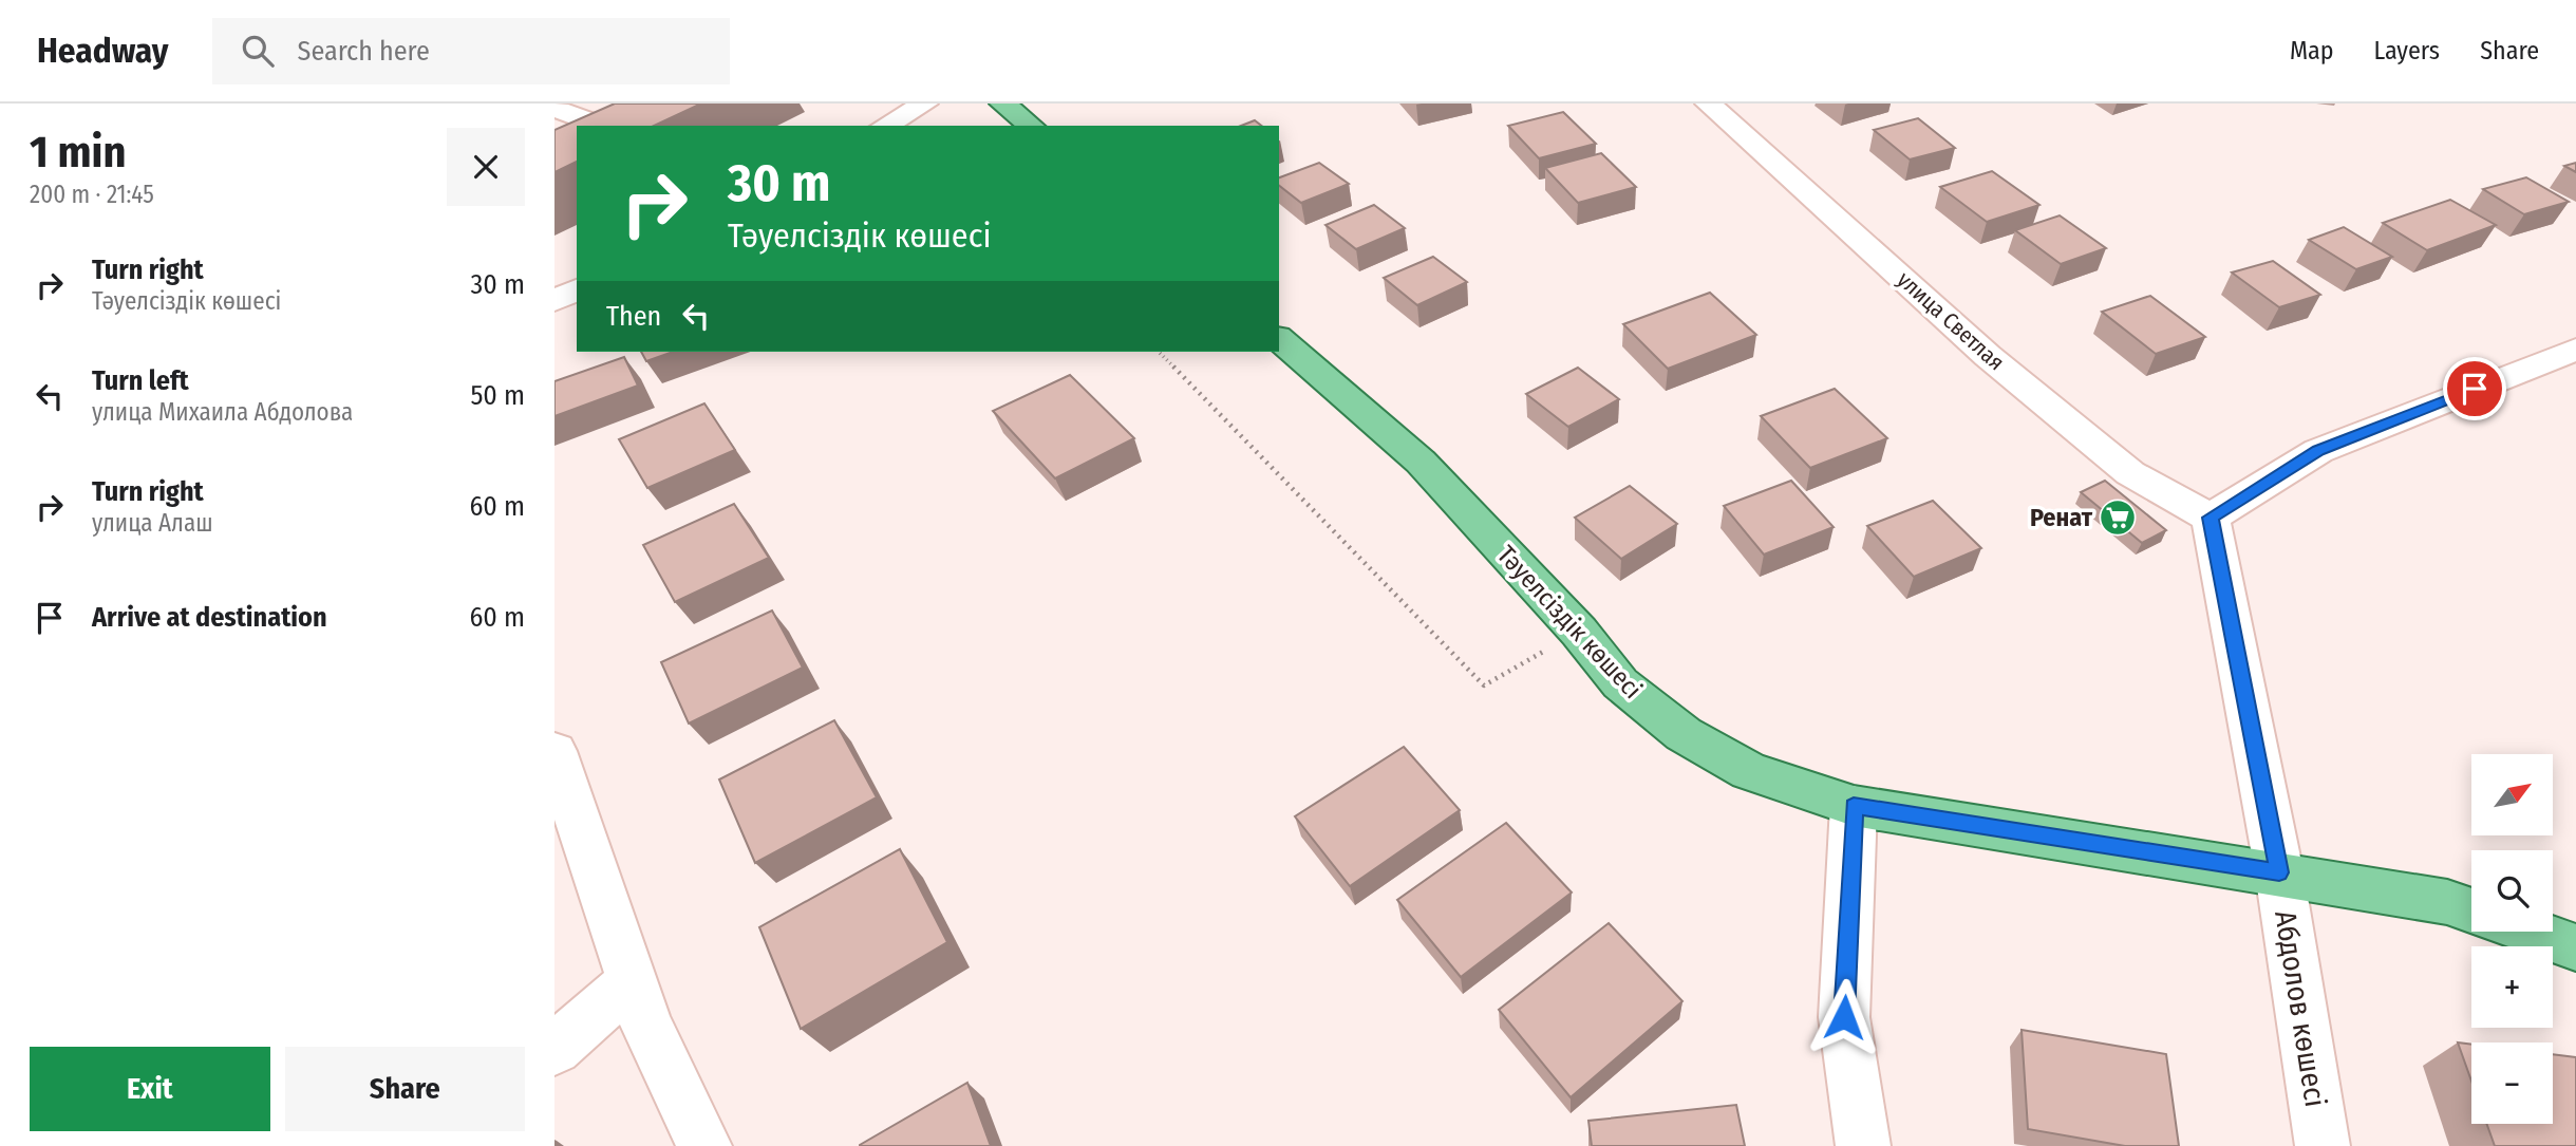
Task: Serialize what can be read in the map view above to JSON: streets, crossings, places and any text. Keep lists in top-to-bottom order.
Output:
{
  "streets": {
    "main road": ["Тәуелсіздік көшесі"],
    "street": ["улица Светлая", "Абдолов көшесі"]
  },
  "crossings": [
    ["улица Светлая", "Абдолов көшесі"],
    ["Тәуелсіздік көшесі", "Абдолов көшесі"]
  ],
  "places": {
    "supermarket": ["Ренат"]
  },
  "north": "top right",
  "page": {
    "header": "Headway",
    "search": "Search here",
    "nav": ["Map", "Layers", "Share"],
    "heading": ["1 min", "200 m · 21:45"],
    "turn": ["30 m", "Тәуелсіздік көшесі"],
    "list": [
      {
        "name": "Turn right",
        "note": "Тәуелсіздік көшесі",
        "value": "30 m"
      },
      {
        "name": "Turn left",
        "note": "улица Михаила Абдолова",
        "value": "50 m"
      },
      {
        "name": "Turn right",
        "note": "улица Алаш",
        "value": "60 m"
      },
      {
        "name": "Arrive at destination",
        "value": "60 m"
      }
    ],
    "then": "Then",
    "map_buttons": ["+", "−"],
    "buttons": ["Exit", "Share"]
  }
}
